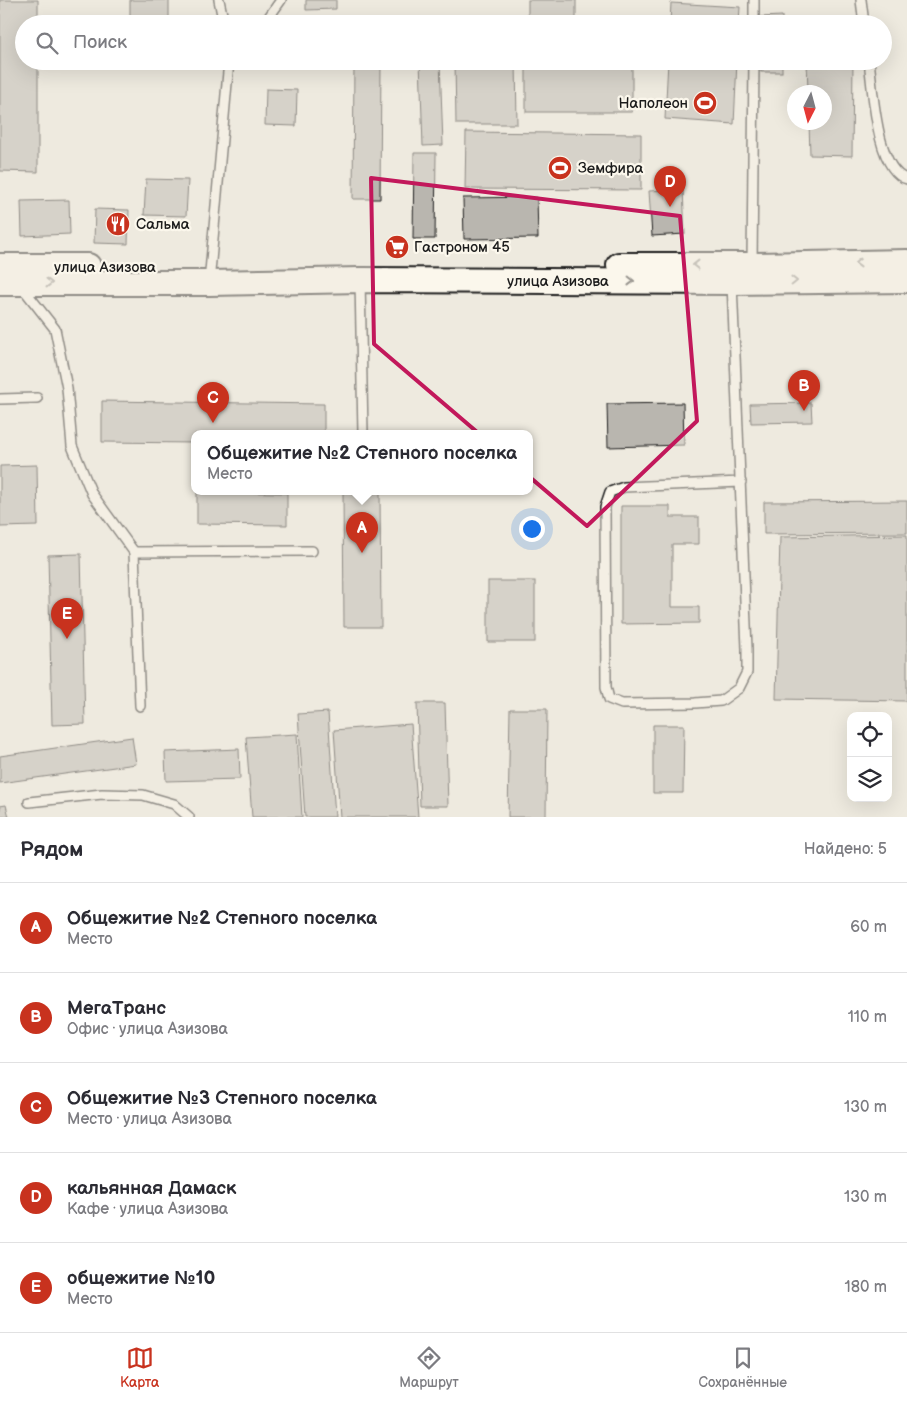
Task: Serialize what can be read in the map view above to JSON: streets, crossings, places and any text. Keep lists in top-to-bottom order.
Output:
{
  "streets": {
    "main road": ["улица Азизова"]
  },
  "places": {
    "sports": ["Наполеон", "Земфира"],
    "restaurant": ["Сальма"],
    "supermarket": ["Гастроном 45"]
  },
  "north": "bottom",
  "page": {
    "search": "Поиск",
    "pins": [
      "D",
      "B",
      "C",
      "A",
      "E"
    ],
    "popup": ["Общежитие №2 Степного поселка", "Место"],
    "heading": ["Рядом", "Найдено: 5"],
    "list": [
      {
        "mark": "A",
        "name": "Общежитие №2 Степного поселка",
        "note": "Место",
        "value": "60 m"
      },
      {
        "mark": "B",
        "name": "МегаТранс",
        "note": "Офис · улица Азизова",
        "value": "110 m"
      },
      {
        "mark": "C",
        "name": "Общежитие №3 Степного поселка",
        "note": "Место · улица Азизова",
        "value": "130 m"
      },
      {
        "mark": "D",
        "name": "кальянная Дамаск",
        "note": "Кафе · улица Азизова",
        "value": "130 m"
      },
      {
        "mark": "E",
        "name": "общежитие №10",
        "note": "Место",
        "value": "180 m"
      }
    ],
    "nav": ["Карта", "Маршрут", "Сохранённые"]
  }
}
